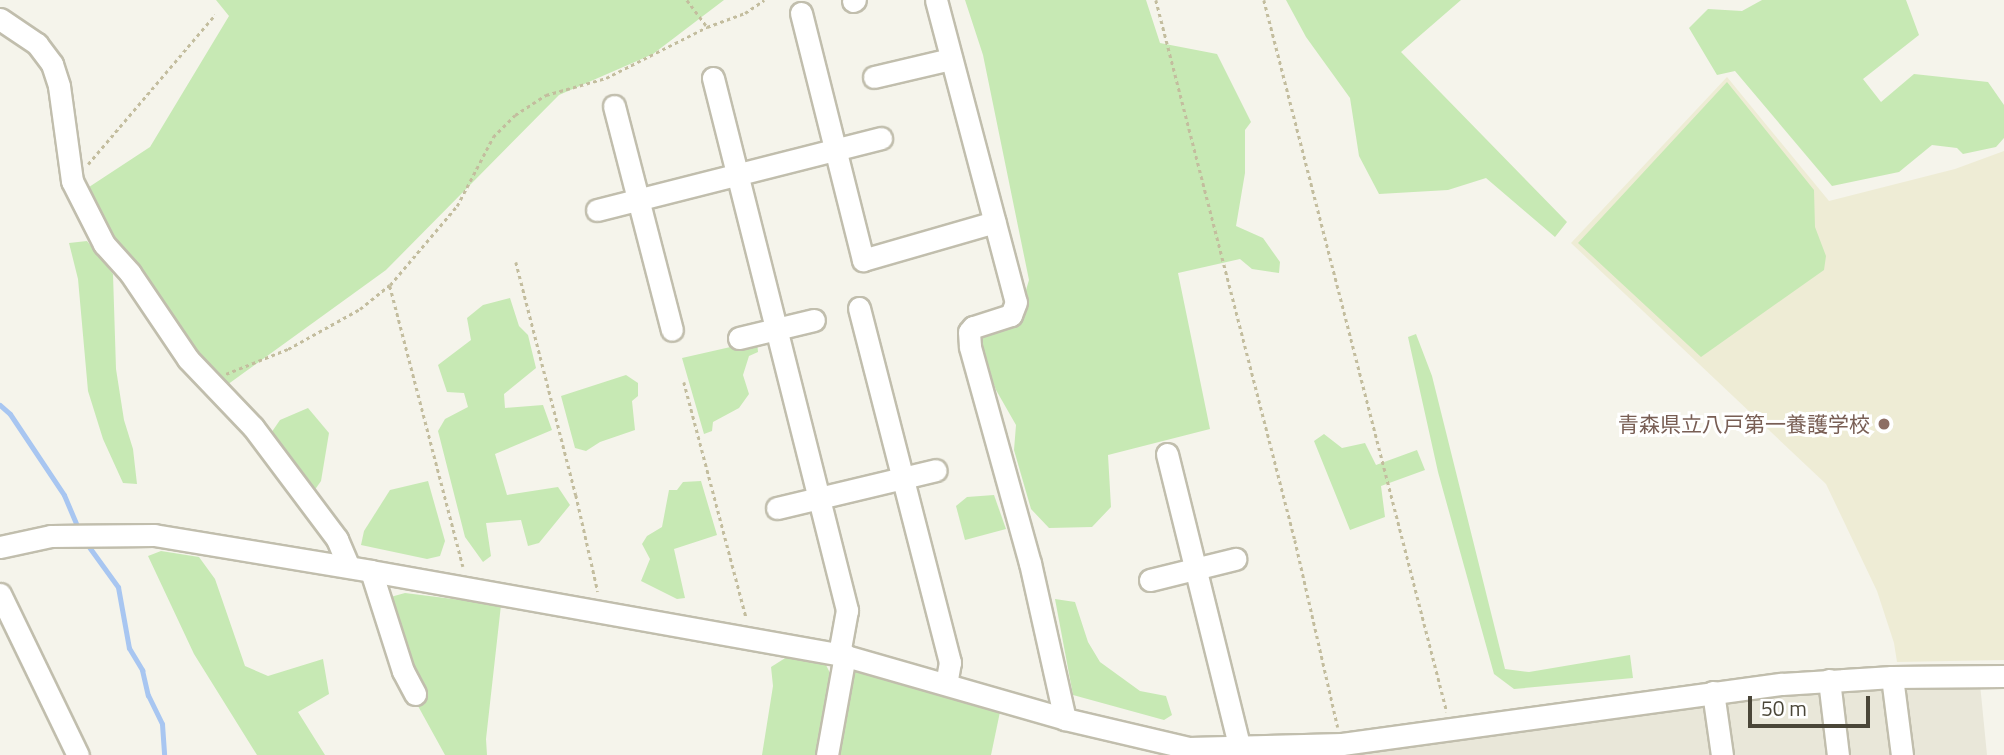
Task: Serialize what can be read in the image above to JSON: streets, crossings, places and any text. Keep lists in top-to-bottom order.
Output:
{
  "places": ["青森県立八戸第一養護学校"],
  "scale_bar": "50 m"
}
